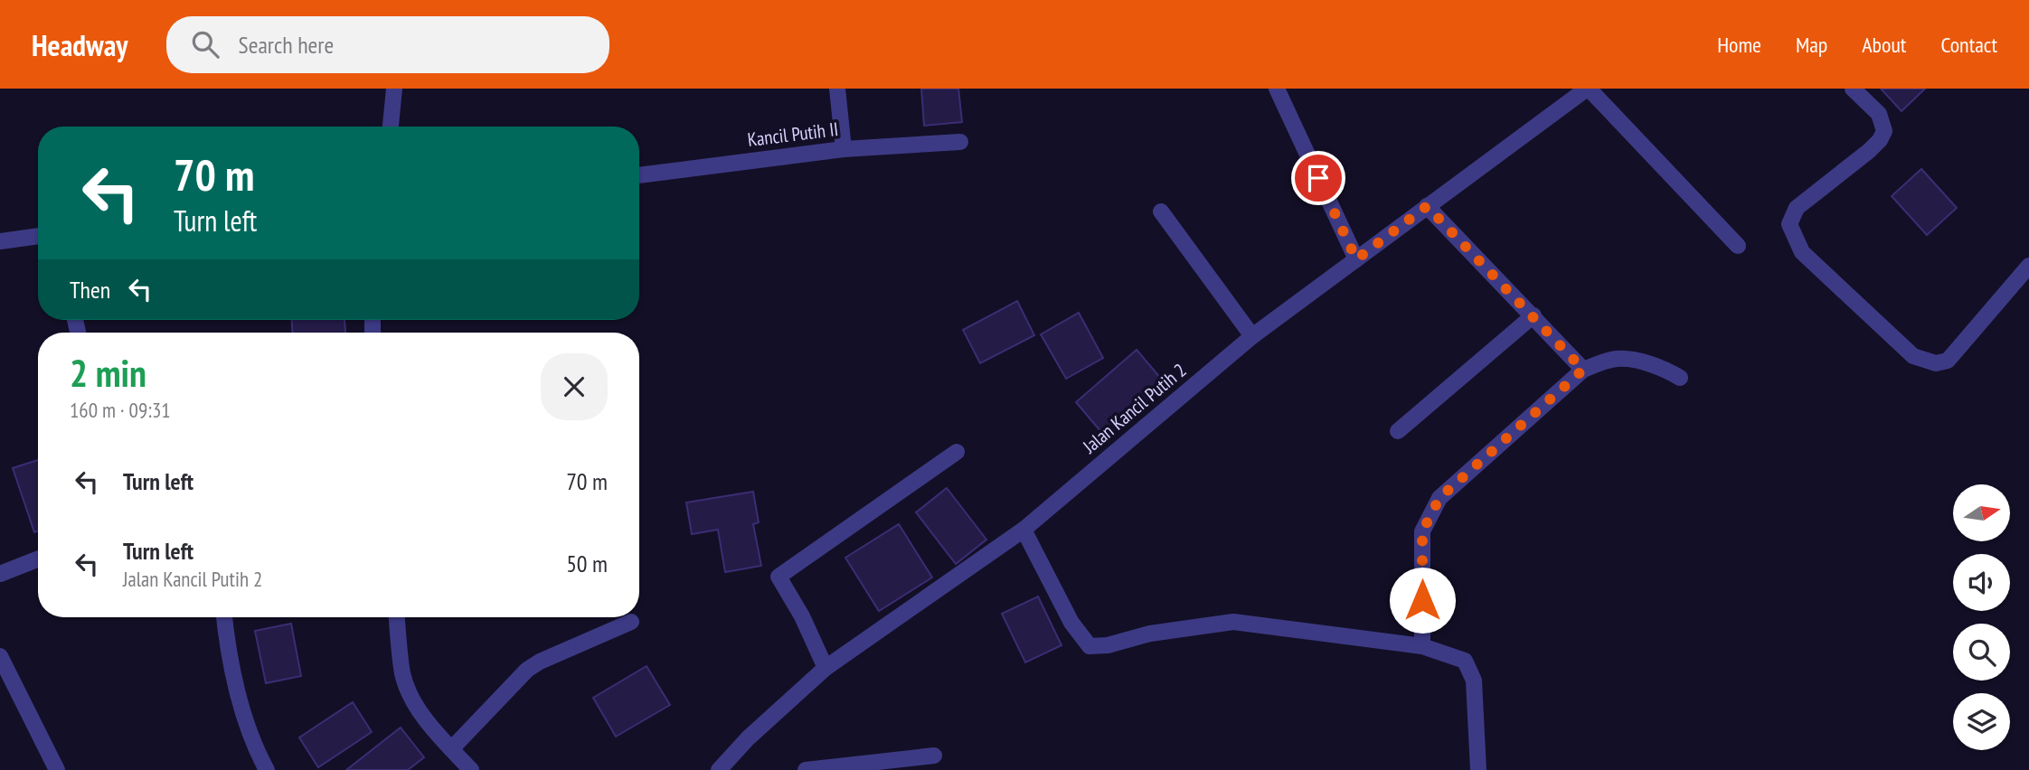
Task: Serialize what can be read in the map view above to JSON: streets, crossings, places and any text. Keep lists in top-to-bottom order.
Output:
{
  "streets": {
    "street": ["Kancil Putih II", "Jalan Kancil Putih 2"]
  },
  "north": "right",
  "page": {
    "header": "Headway",
    "search": "Search here",
    "nav": [
      "Home",
      "Map",
      "About",
      "Contact"
    ],
    "turn": ["70 m", "Turn left"],
    "then": "Then",
    "heading": ["2 min", "160 m · 09:31"],
    "list": [
      {
        "name": "Turn left",
        "value": "70 m"
      },
      {
        "name": "Turn left",
        "note": "Jalan Kancil Putih 2",
        "value": "50 m"
      }
    ]
  }
}
